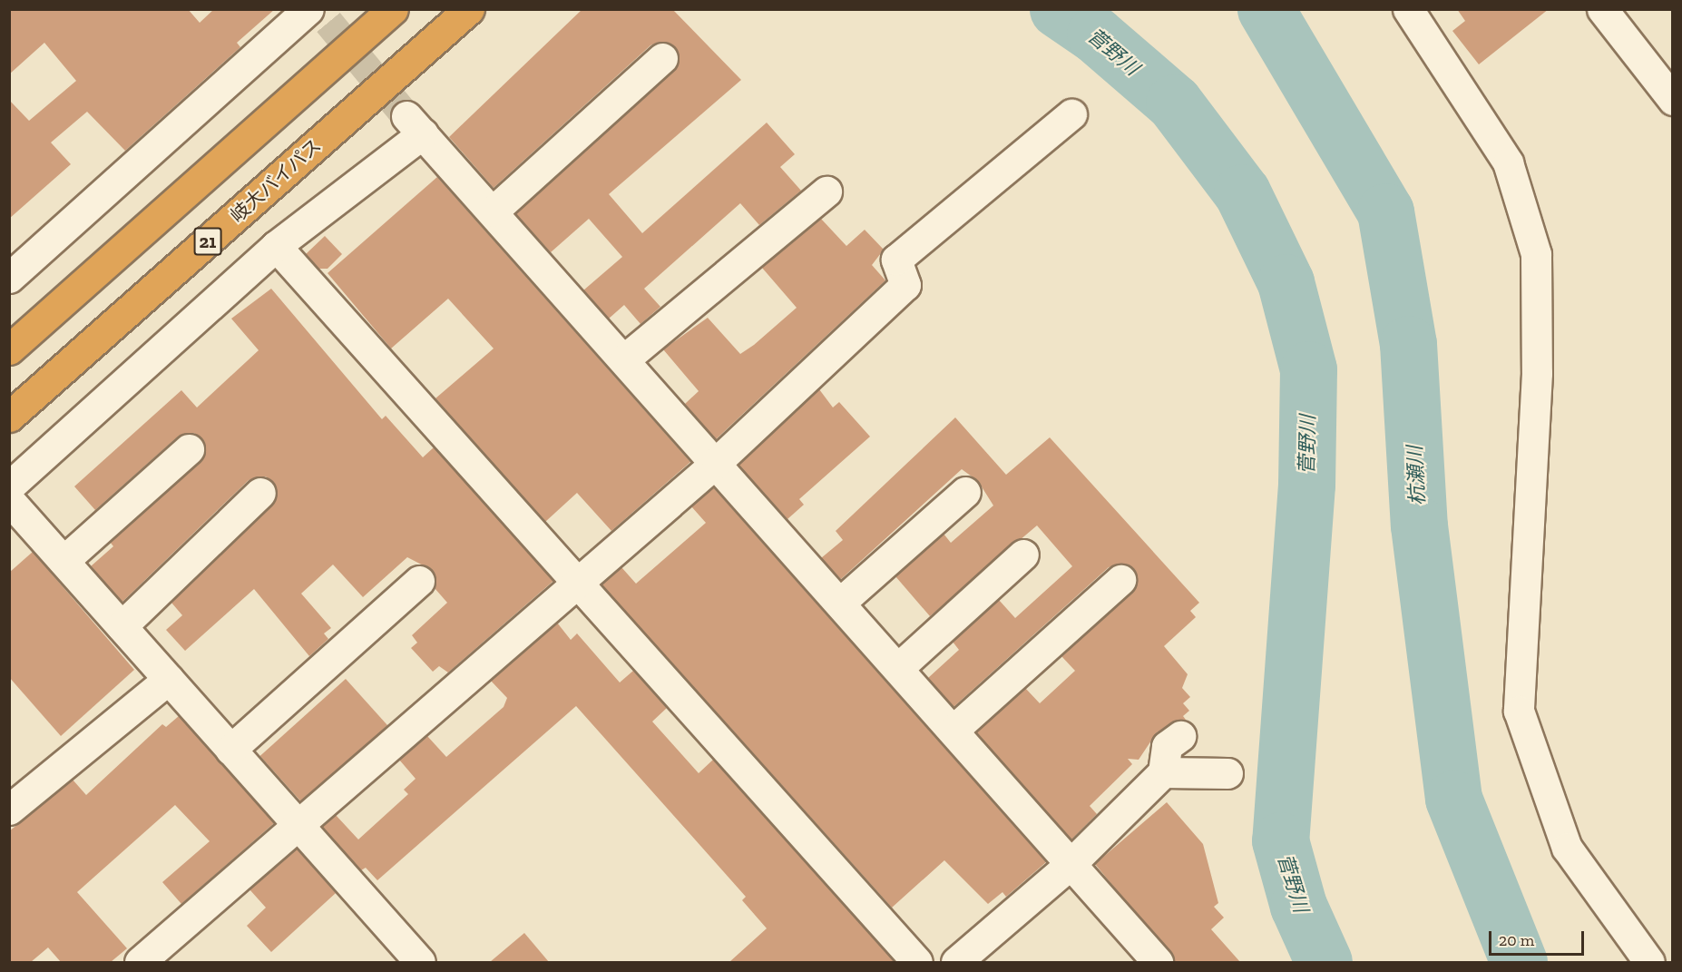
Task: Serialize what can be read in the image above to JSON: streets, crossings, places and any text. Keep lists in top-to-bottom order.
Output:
{
  "streets": {
    "highway": ["岐大バイパス", "21"]
  },
  "water": ["菅野川", "杭瀬川"],
  "scale_bar": "20 m"
}
